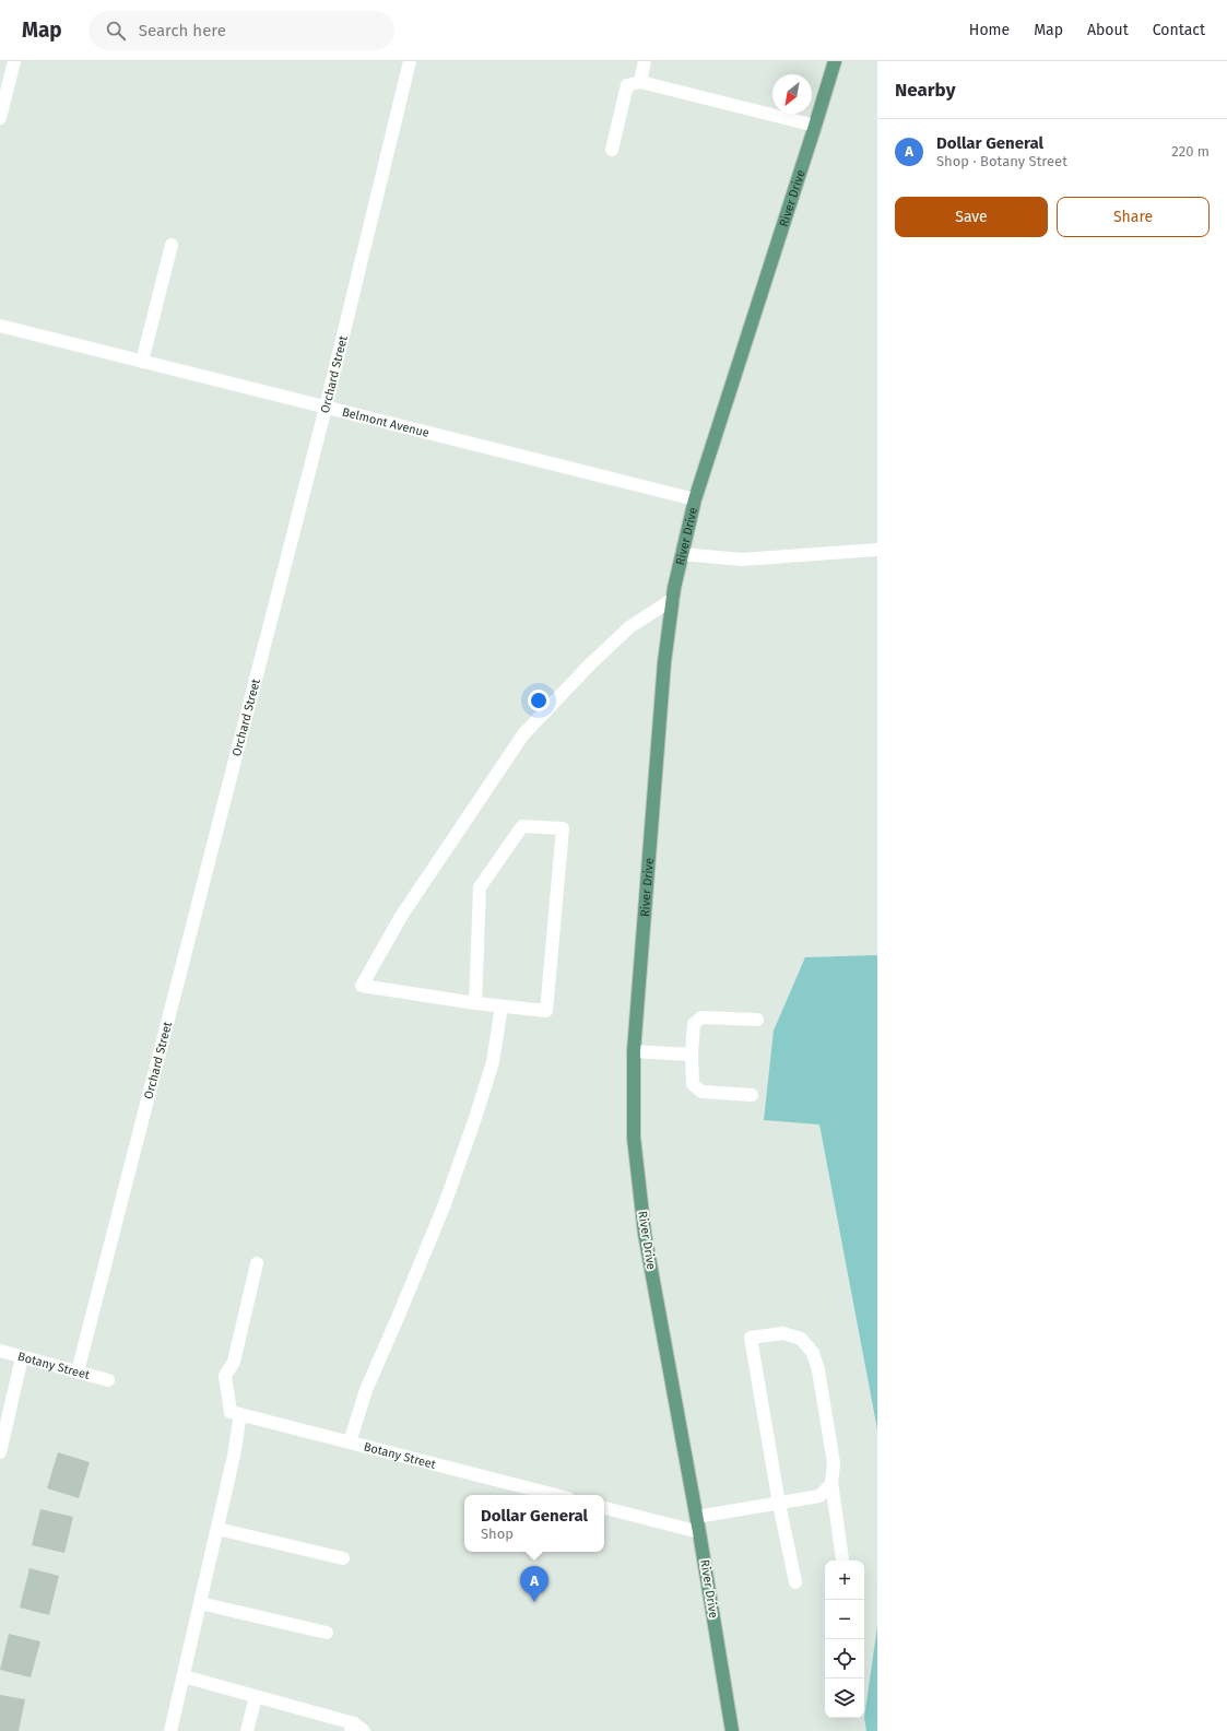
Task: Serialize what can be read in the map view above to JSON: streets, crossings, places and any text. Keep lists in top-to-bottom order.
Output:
{
  "streets": {
    "main road": ["River Drive"],
    "street": ["Orchard Street", "Belmont Avenue", "Botany Street"]
  },
  "crossings": [
    ["River Drive", "Belmont Avenue"],
    ["Orchard Street", "Belmont Avenue"],
    ["Orchard Street", "Botany Street"]
  ],
  "north": "bottom left",
  "page": {
    "header": "Map",
    "search": "Search here",
    "nav": [
      "Home",
      "Map",
      "About",
      "Contact"
    ],
    "heading": "Nearby",
    "list": [
      {
        "mark": "A",
        "name": "Dollar General",
        "note": "Shop · Botany Street",
        "value": "220 m"
      }
    ],
    "buttons": ["Save", "Share"],
    "popup": ["Dollar General", "Shop"],
    "map_buttons": ["+", "−"],
    "pins": "A"
  }
}
